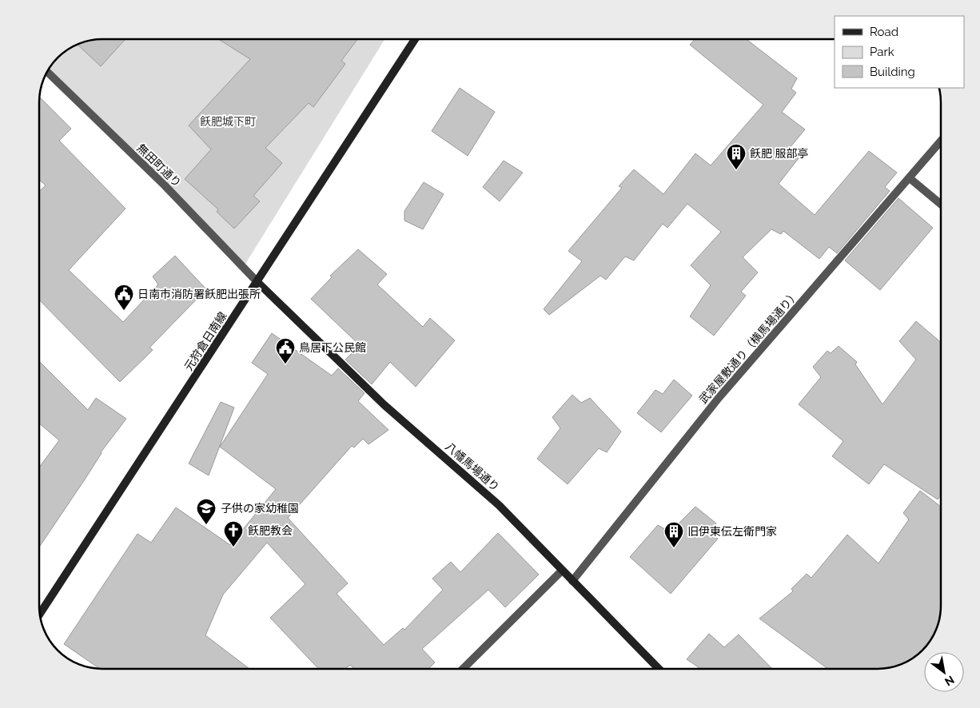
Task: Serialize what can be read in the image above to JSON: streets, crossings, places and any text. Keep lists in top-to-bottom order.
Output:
{
  "streets": {
    "main road": ["元狩倉日南線", "八幡馬場通り"],
    "street": ["無田町通り", "武家屋敷通り（横馬場通り）"]
  },
  "crossings": [
    ["無田町通り", "元狩倉日南線"],
    ["無田町通り", "八幡馬場通り"],
    ["元狩倉日南線", "八幡馬場通り"],
    ["武家屋敷通り（横馬場通り）", "八幡馬場通り"]
  ],
  "parks": ["飫肥城下町"],
  "places": {
    "building": ["飫肥 服部亭", "旧伊東伝左衛門家"],
    "public building": ["日南市消防署飫肥出張所", "鳥居下公民館"],
    "school or university": ["子供の家幼稚園"],
    "church": ["飫肥教会"]
  },
  "legend": ["Road", "Park", "Building"],
  "north": "bottom right"
}
